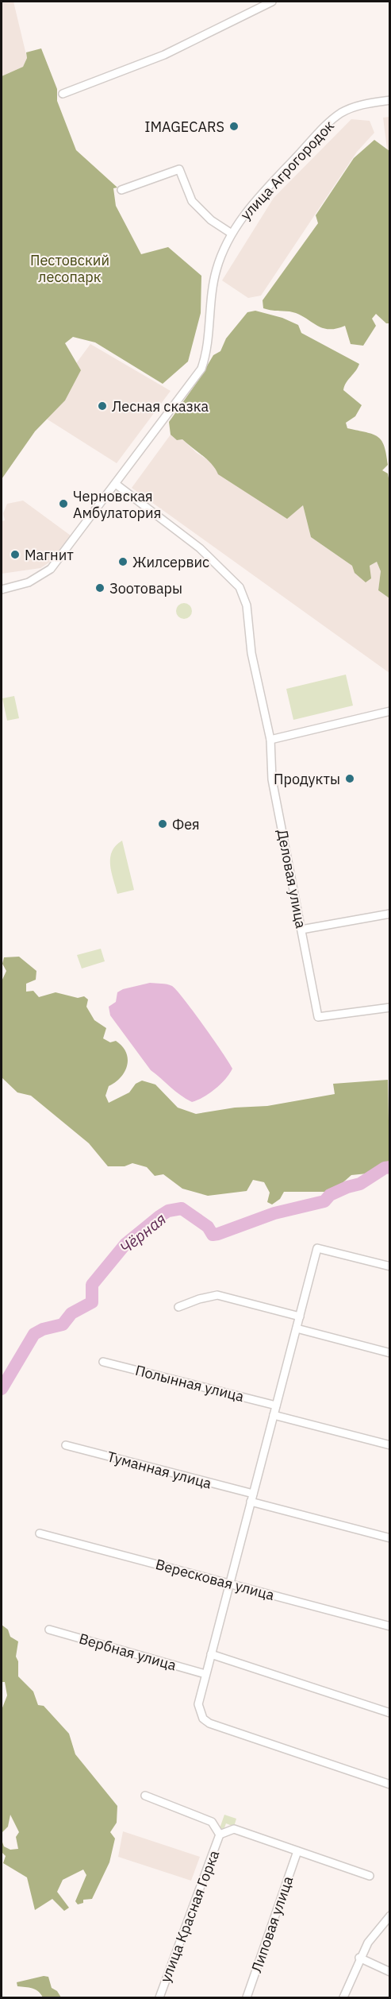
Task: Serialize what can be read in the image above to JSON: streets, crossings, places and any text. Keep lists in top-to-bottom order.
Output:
{
  "streets": {
    "street": [
      "улица Агрогородок",
      "Деловая улица",
      "Полынная улица",
      "Туманная улица",
      "Вересковая улица",
      "Вербная улица",
      "улица Красная Горка",
      "Липовая улица"
    ]
  },
  "crossings": [
    ["улица Агрогородок", "Деловая улица"]
  ],
  "water": ["Чёрная"],
  "parks": ["Пестовский лесопарк"],
  "places": [
    "IMAGECARS",
    "Лесная сказка",
    "Черновская Амбулатория",
    "Магнит",
    "Жилсервис",
    "Зоотовары",
    "Продукты",
    "Фея"
  ]
}
